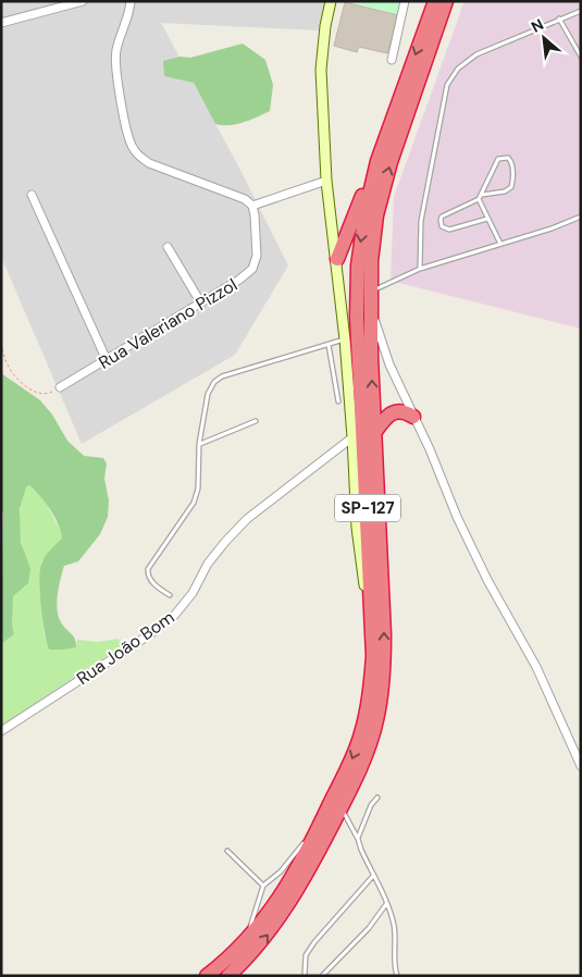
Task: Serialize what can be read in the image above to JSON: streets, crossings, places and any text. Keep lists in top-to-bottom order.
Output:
{
  "streets": {
    "highway": ["SP-127"],
    "street": ["Rua Valeriano Pizzol", "Rua João Bom"]
  },
  "north": "top left"
}
